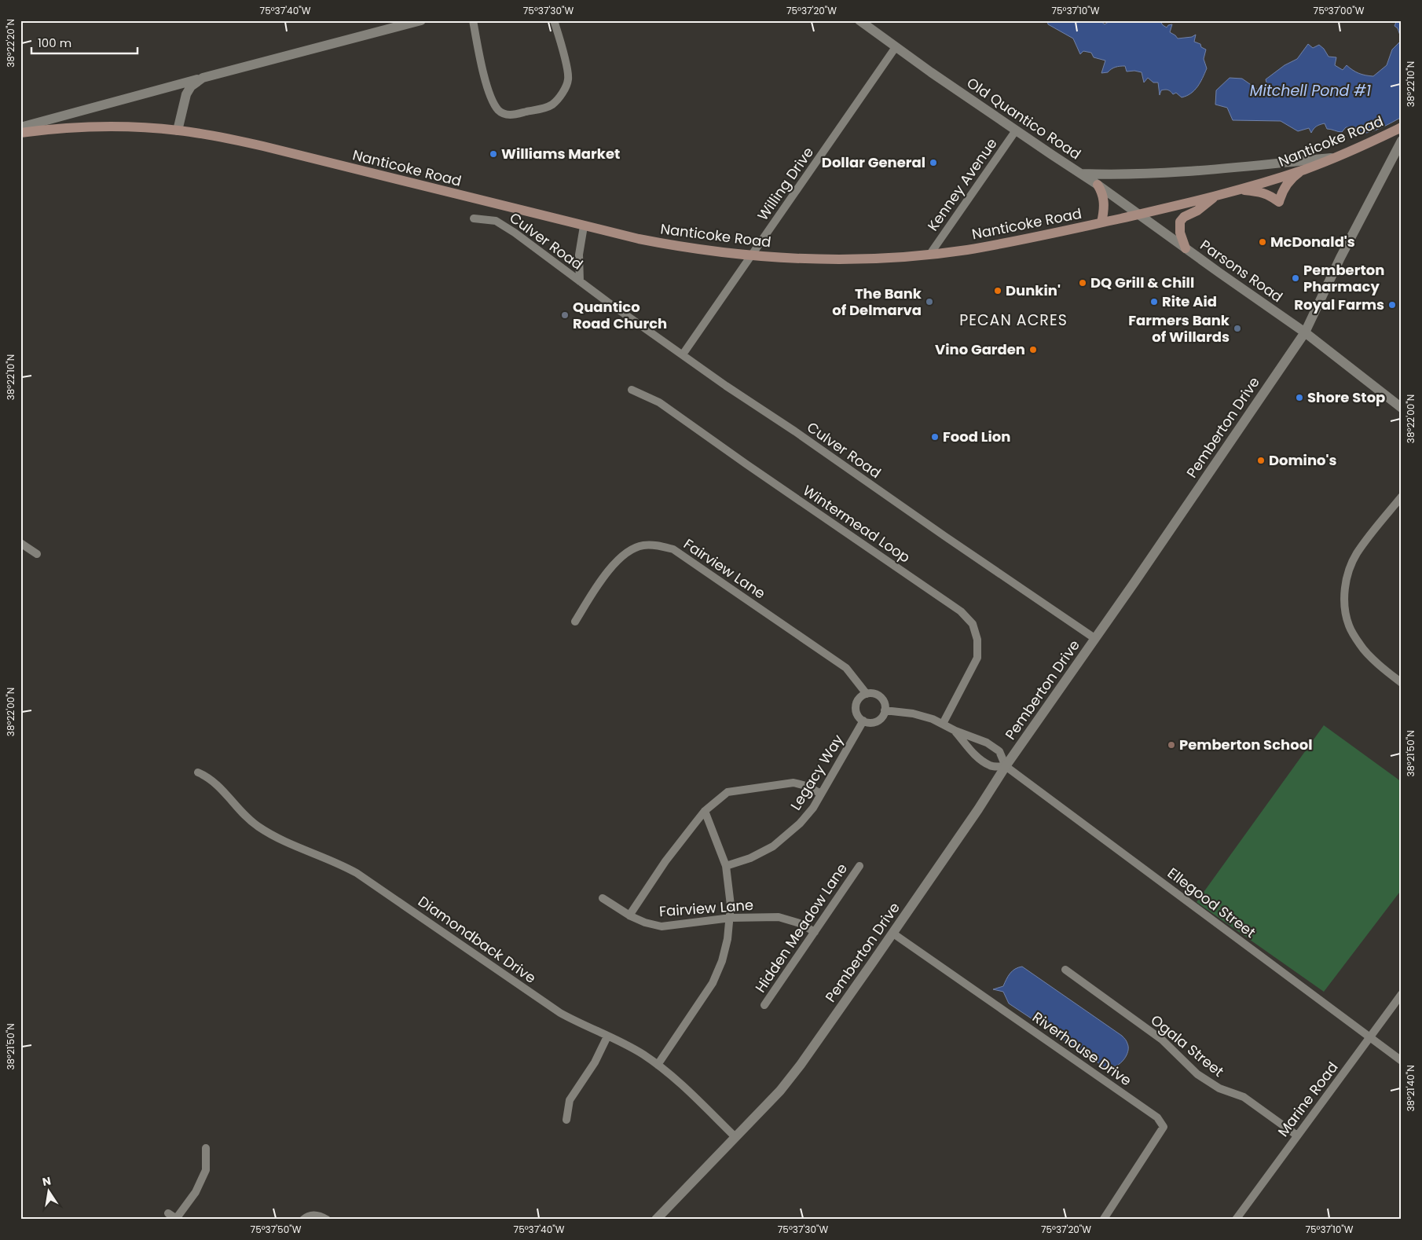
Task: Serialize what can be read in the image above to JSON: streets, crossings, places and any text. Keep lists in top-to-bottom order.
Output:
{
  "streets": {
    "main road": ["Nanticoke Road"],
    "street": [
      "Old Quantico Road",
      "Willing Drive",
      "Kenney Avenue",
      "Culver Road",
      "Parsons Road",
      "Pemberton Drive",
      "Wintermead Loop",
      "Fairview Lane",
      "Legacy Way",
      "Ellegood Street",
      "Hidden Meadow Lane",
      "Diamondback Drive",
      "Ogala Street",
      "Riverhouse Drive",
      "Marine Road"
    ]
  },
  "crossings": [
    ["Old Quantico Road", "Nanticoke Road"],
    ["Old Quantico Road", "Willing Drive"],
    ["Old Quantico Road", "Kenney Avenue"],
    ["Old Quantico Road", "Parsons Road"],
    ["Nanticoke Road", "Willing Drive"],
    ["Nanticoke Road", "Kenney Avenue"],
    ["Nanticoke Road", "Culver Road"],
    ["Nanticoke Road", "Parsons Road"],
    ["Willing Drive", "Culver Road"],
    ["Culver Road", "Pemberton Drive"],
    ["Parsons Road", "Pemberton Drive"],
    ["Pemberton Drive", "Ellegood Street"],
    ["Pemberton Drive", "Diamondback Drive"],
    ["Pemberton Drive", "Riverhouse Drive"],
    ["Fairview Lane", "Legacy Way"],
    ["Fairview Lane", "Hidden Meadow Lane"],
    ["Ellegood Street", "Marine Road"],
    ["Ogala Street", "Marine Road"]
  ],
  "districts": ["PECAN ACRES"],
  "water": ["Mitchell Pond #1"],
  "places": [
    "Williams Market",
    "Dollar General",
    "McDonald's",
    "Pemberton Pharmacy",
    "DQ Grill & Chill",
    "Dunkin'",
    "The Bank of Delmarva",
    "Rite Aid",
    "Royal Farms",
    "Quantico Road Church",
    "Farmers Bank of Willards",
    "Vino Garden",
    "Shore Stop",
    "Food Lion",
    "Domino's",
    "Pemberton School"
  ],
  "scale_bar": "100 m",
  "north": "top",
  "coordinates": [
    "75°37'40\"W",
    "75°37'30\"W",
    "75°37'20\"W",
    "75°37'10\"W",
    "75°37'00\"W",
    "38°22'20\"N",
    "38°22'10\"N",
    "38°22'00\"N",
    "38°21'50\"N",
    "38°21'40\"N",
    "75°37'50\"W"
  ]
}
